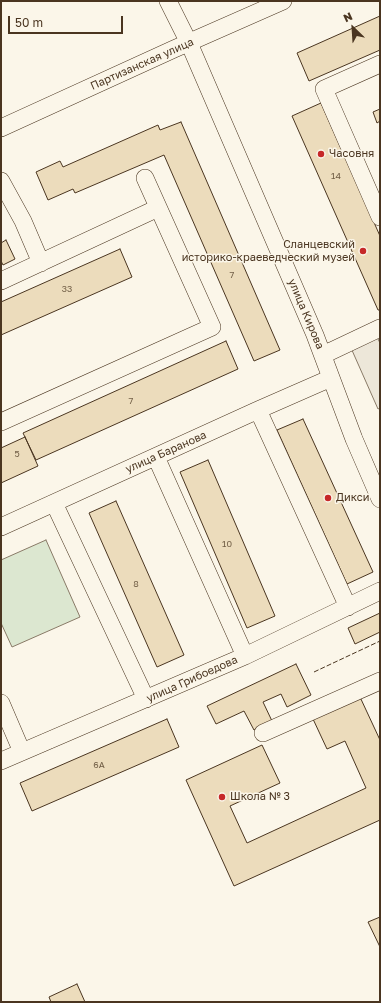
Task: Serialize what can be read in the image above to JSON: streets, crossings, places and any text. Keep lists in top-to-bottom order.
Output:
{
  "streets": {
    "street": [
      "Партизанская улица",
      "улица Кирова",
      "улица Баранова",
      "улица Грибоедова"
    ]
  },
  "crossings": [
    ["Партизанская улица", "улица Кирова"],
    ["улица Кирова", "улица Баранова"]
  ],
  "places": [
    "Часовня",
    "Сланцевский историко-краеведческий музей",
    "Дикси",
    "Школа № 3"
  ],
  "house_numbers": [
    "14",
    "7",
    "33",
    "7",
    "5",
    "10",
    "8",
    "6А"
  ],
  "scale_bar": "50 m",
  "north": "top left"
}
